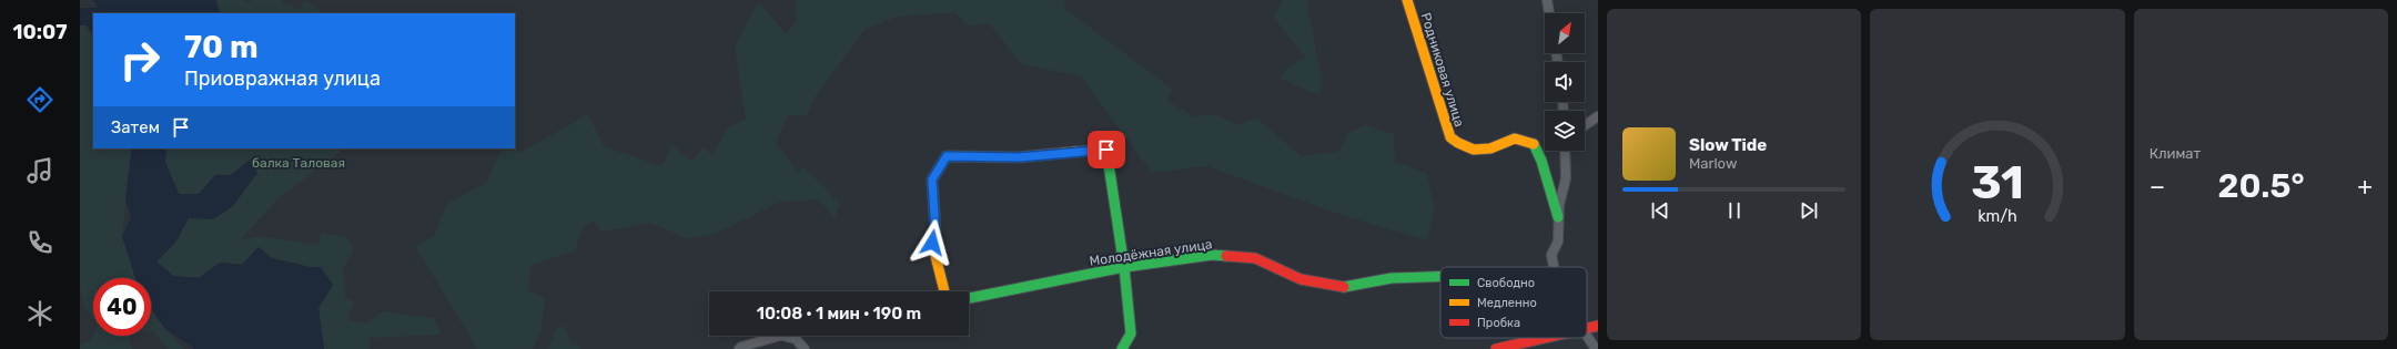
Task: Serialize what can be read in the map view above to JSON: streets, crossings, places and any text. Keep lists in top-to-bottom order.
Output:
{
  "streets": {
    "street": ["Родниковая улица", "Молодёжная улица"]
  },
  "parks": ["балка Таловая"],
  "legend": ["Свободно", "Медленно", "Пробка"],
  "north": "top right",
  "page": {
    "tabs": "10:07",
    "tile": "Климат",
    "turn": ["70 m", "Приовражная улица"],
    "then": "Затем",
    "song": ["Slow Tide", "Marlow"],
    "heat": ["−", "20.5°", "+"],
    "limit": "40",
    "trip": "10:08 · 1 мин · 190 m",
    "gauge": ["31", "km/h"]
  }
}
